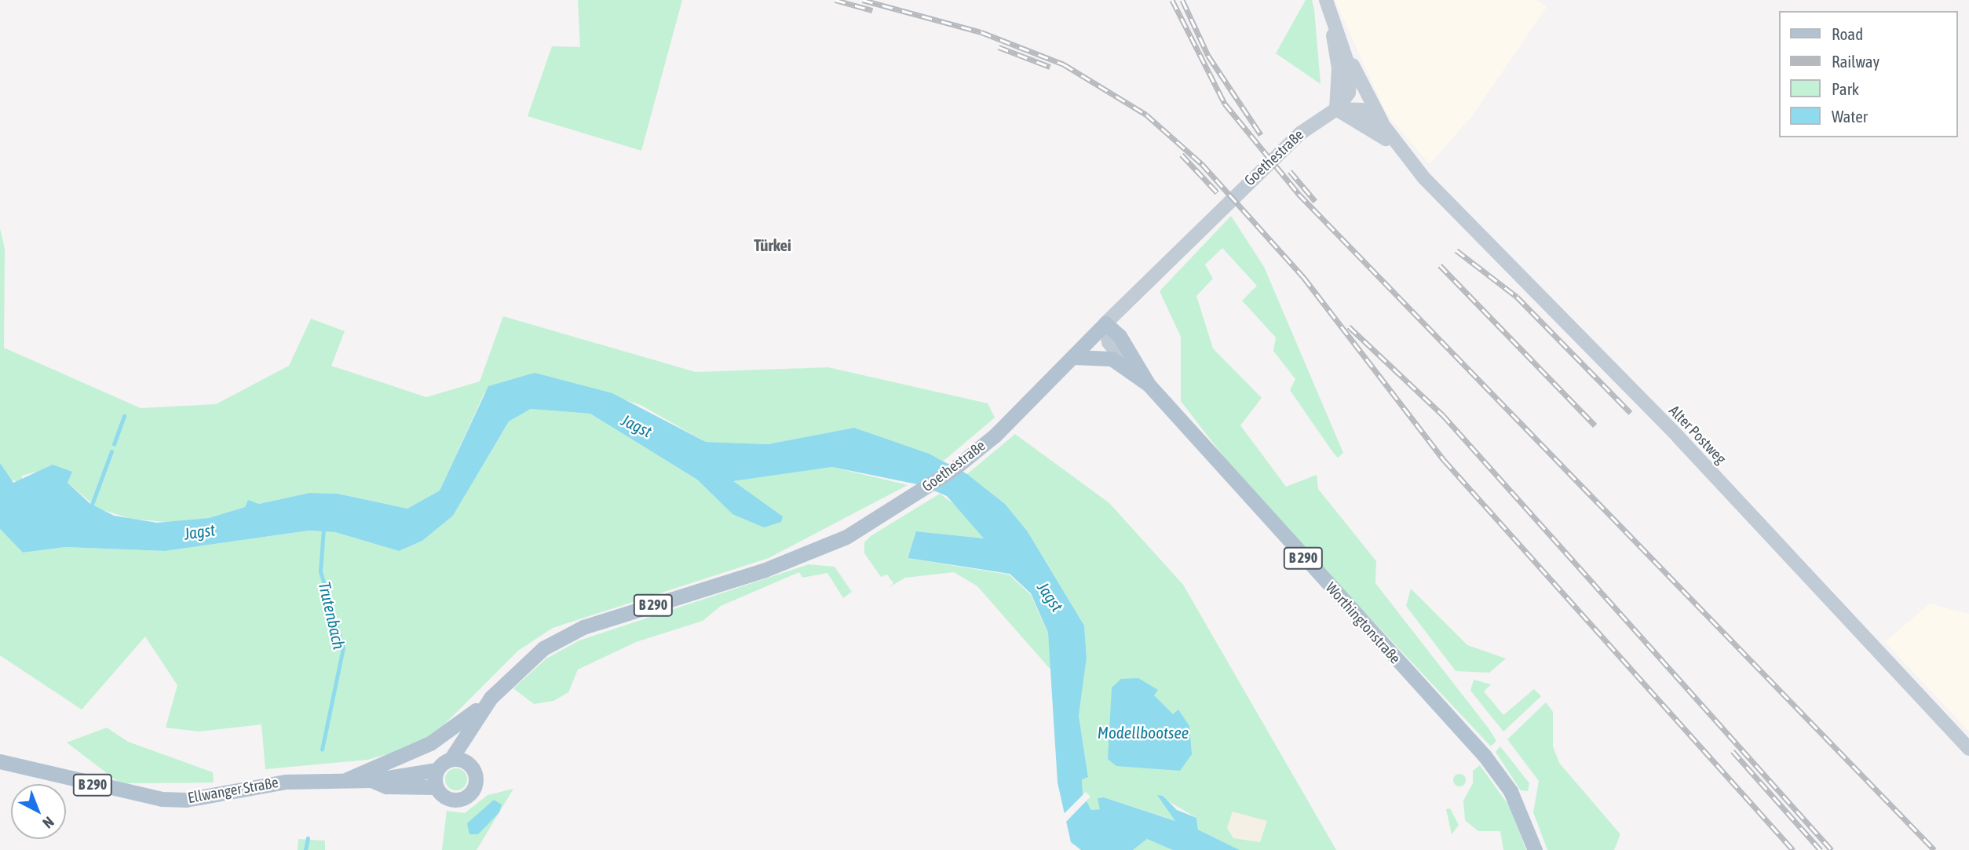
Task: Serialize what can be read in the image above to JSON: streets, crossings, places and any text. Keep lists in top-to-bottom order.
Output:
{
  "streets": {
    "main road": [
      "Goethestraße",
      "Alter Postweg",
      "B 290",
      "Worthingtonstraße",
      "Ellwanger Straße"
    ]
  },
  "crossings": [
    ["Goethestraße", "Alter Postweg"],
    ["Goethestraße", "B 290"],
    ["Goethestraße", "Worthingtonstraße"],
    ["Goethestraße", "Ellwanger Straße"],
    ["B 290", "Ellwanger Straße"]
  ],
  "districts": ["Türkei"],
  "water": ["Jagst", "Trutenbach", "Modellbootsee"],
  "legend": [
    "Road",
    "Railway",
    "Park",
    "Water"
  ],
  "north": "bottom right"
}
